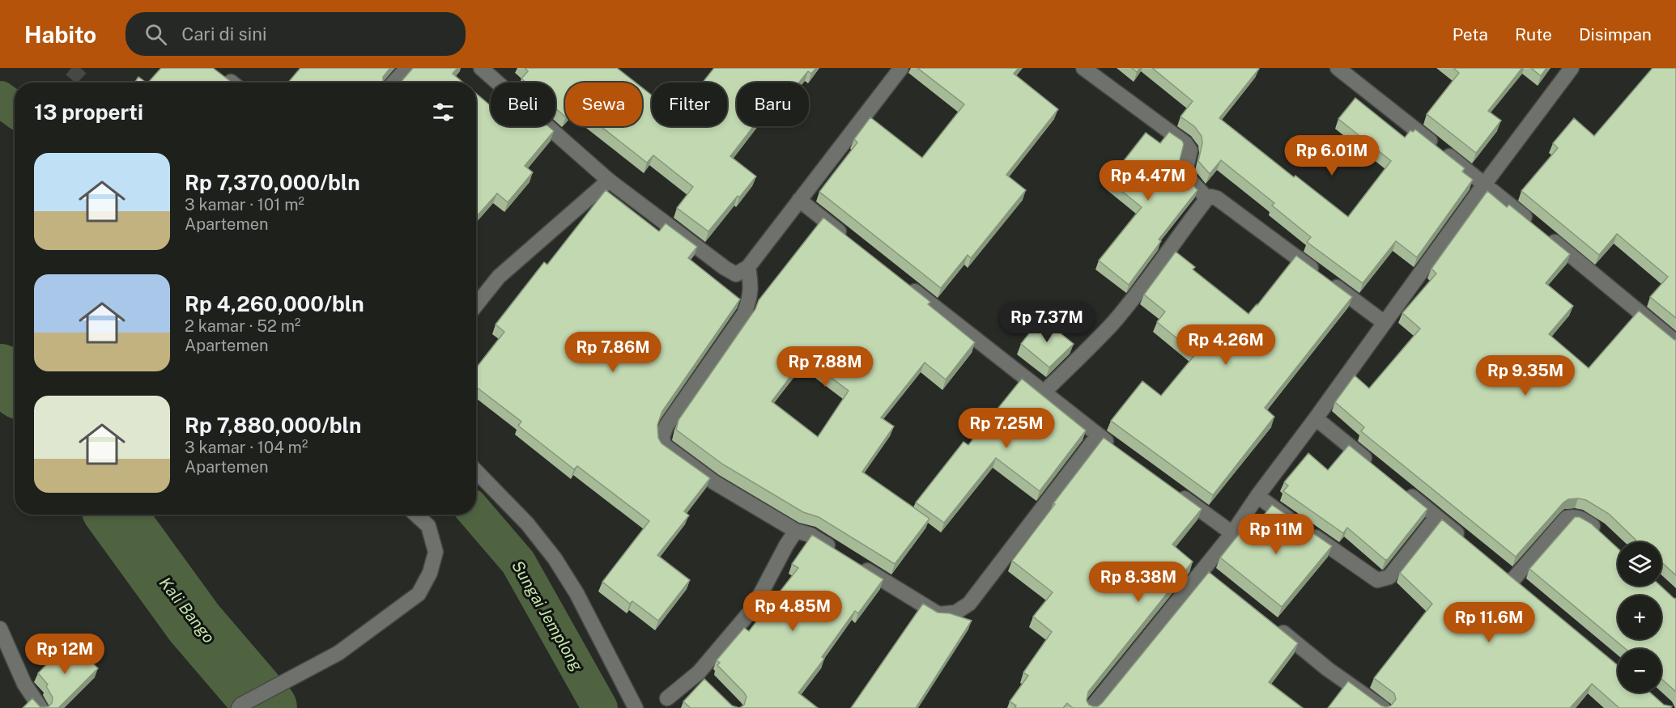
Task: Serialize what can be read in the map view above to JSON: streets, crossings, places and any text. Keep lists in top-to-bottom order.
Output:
{
  "water": ["Kali Bango", "Sungai Jemplong"],
  "page": {
    "header": "Habito",
    "search": "Cari di sini",
    "nav": ["Peta", "Rute", "Disimpan"],
    "chip": [
      "Beli",
      "Sewa",
      "Filter",
      "Baru"
    ],
    "heading": "13 properti",
    "price": [
      "Rp 6.01M",
      "Rp 4.47M",
      "Rp 7.37M",
      "Rp 4.26M",
      "Rp 7.86M",
      "Rp 7.88M",
      "Rp 9.35M",
      "Rp 7.25M",
      "Rp 11M",
      "Rp 8.38M",
      "Rp 4.85M",
      "Rp 11.6M",
      "Rp 12M"
    ],
    "list": [
      {
        "name": "Rp 7,370,000/bln",
        "note": "3 kamar · 101 m² · Apartemen"
      },
      {
        "name": "Rp 4,260,000/bln",
        "note": "2 kamar · 52 m² · Apartemen"
      },
      {
        "name": "Rp 7,880,000/bln",
        "note": "3 kamar · 104 m² · Apartemen"
      }
    ],
    "map_buttons": ["+", "−"]
  }
}
